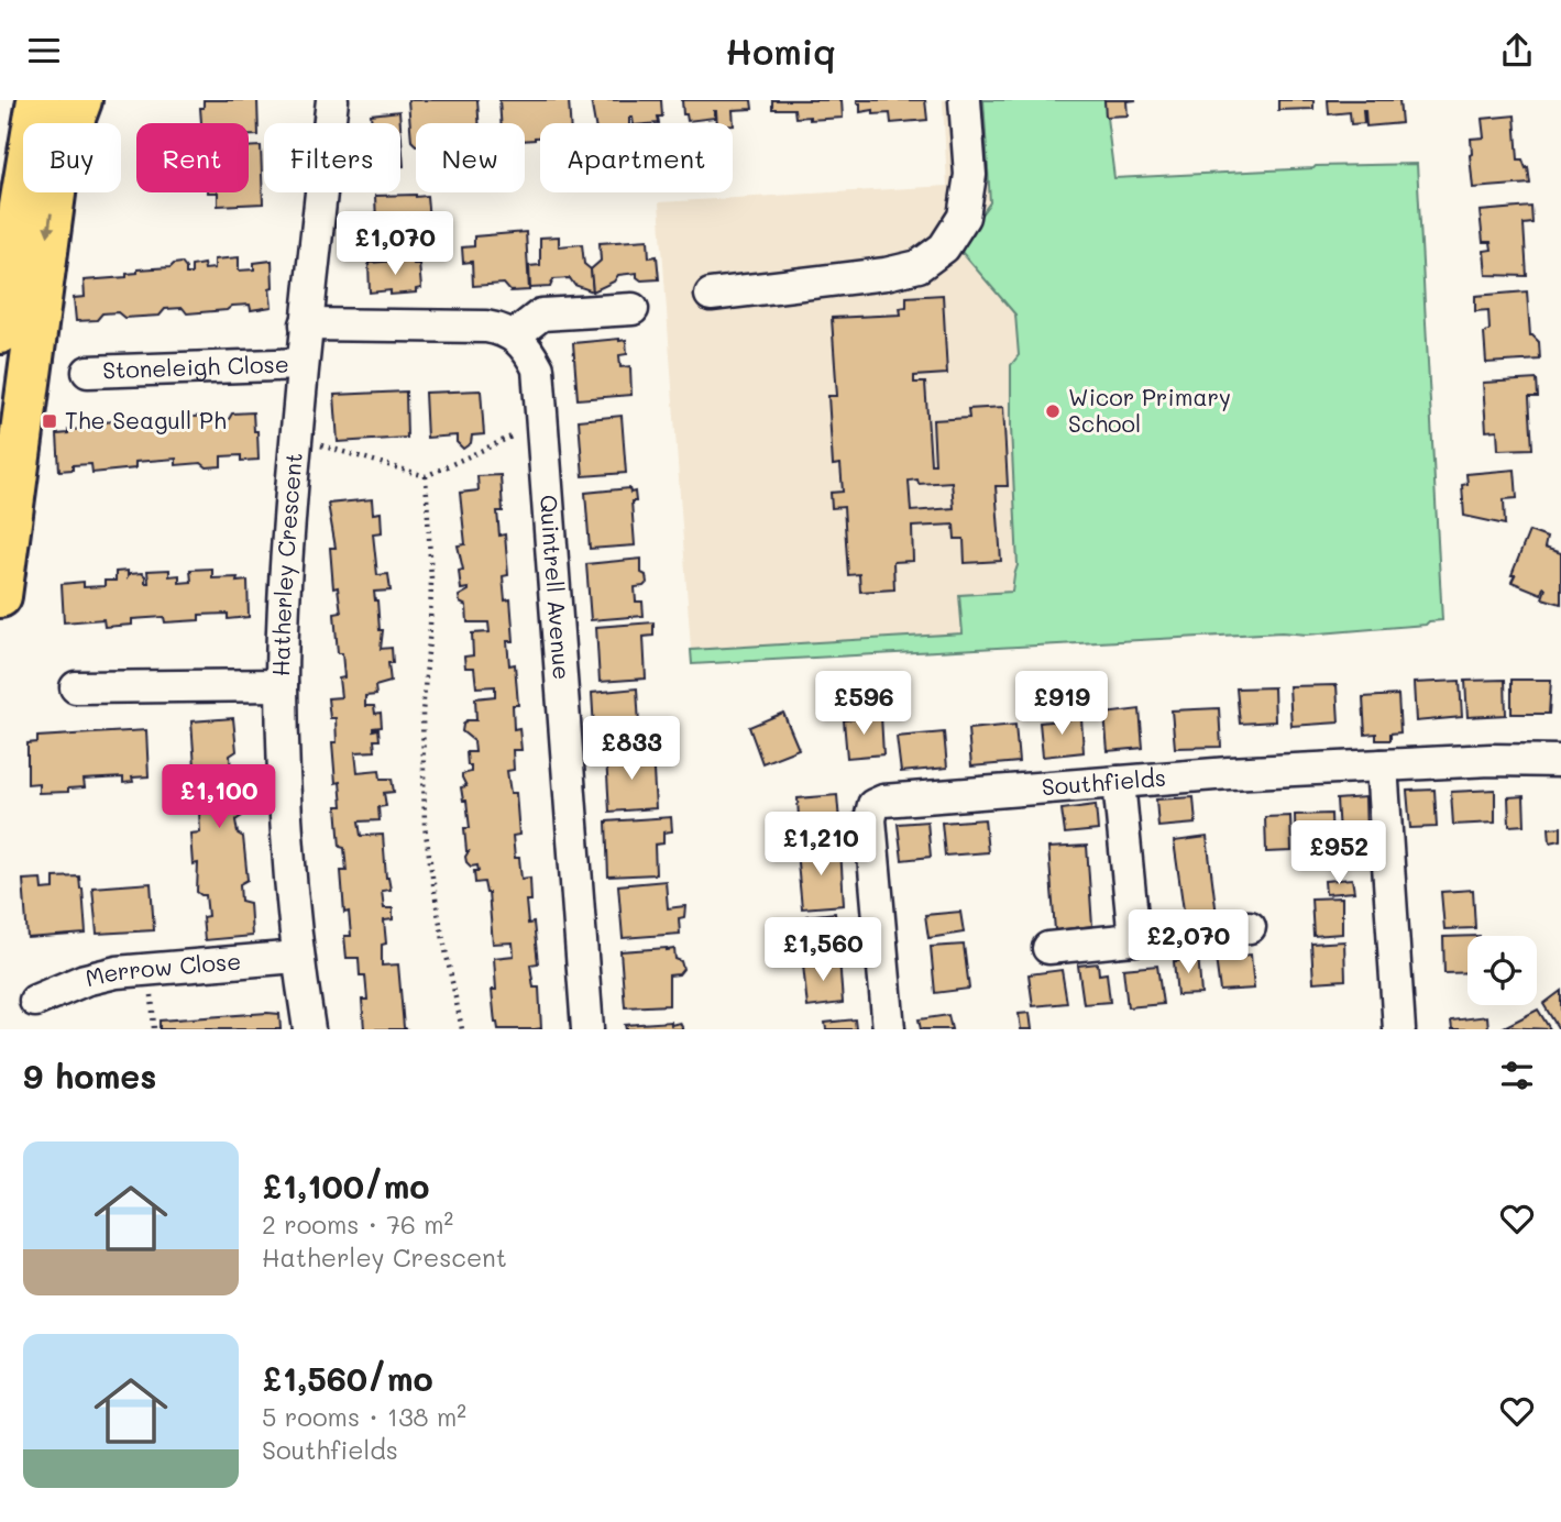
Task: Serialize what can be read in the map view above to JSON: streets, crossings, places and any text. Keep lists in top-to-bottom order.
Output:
{
  "streets": {
    "street": [
      "Stoneleigh Close",
      "Hatherley Crescent",
      "Quintrell Avenue",
      "Southfields",
      "Merrow Close"
    ]
  },
  "crossings": [
    ["Stoneleigh Close", "Hatherley Crescent"],
    ["Hatherley Crescent", "Merrow Close"]
  ],
  "places": {
    "other": ["Wicor Primary School"],
    "transit": ["The Seagull Ph"]
  },
  "page": {
    "header": "Homiq",
    "chip": [
      "Buy",
      "Rent",
      "Filters",
      "New",
      "Apartment"
    ],
    "price": [
      "£1,070",
      "£596",
      "£919",
      "£833",
      "£1,100",
      "£1,210",
      "£952",
      "£2,070",
      "£1,560"
    ],
    "heading": "9 homes",
    "list": [
      {
        "name": "£1,100/mo",
        "note": "2 rooms · 76 m² · Hatherley Crescent"
      },
      {
        "name": "£1,560/mo",
        "note": "5 rooms · 138 m² · Southfields"
      }
    ]
  }
}
